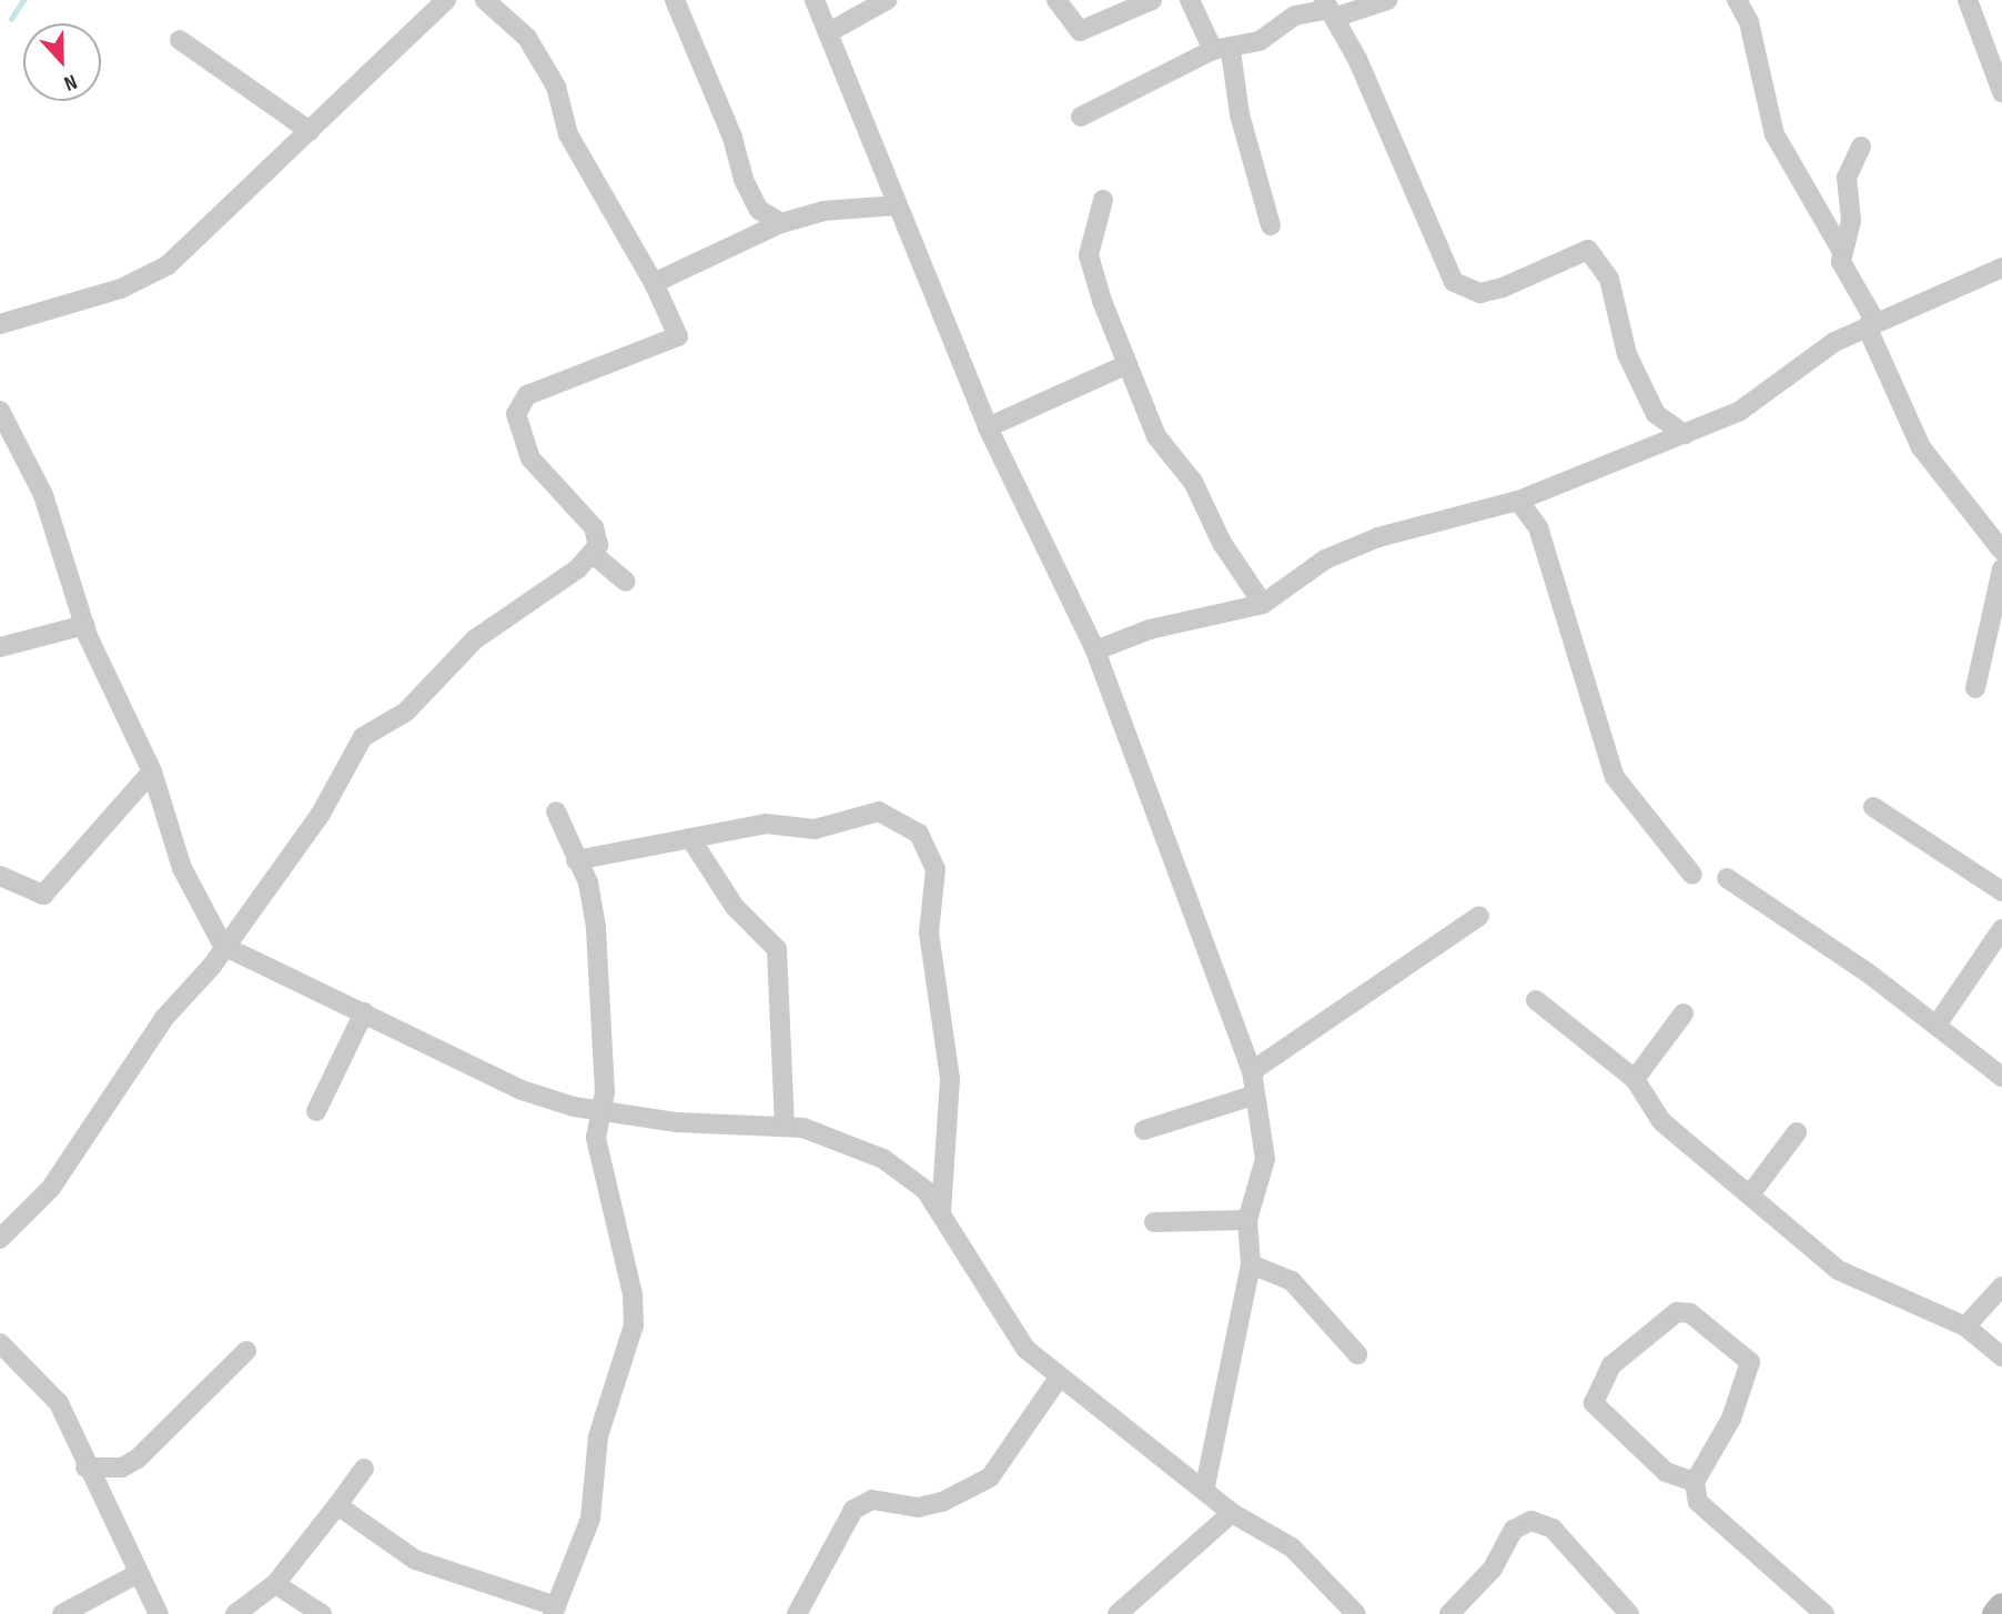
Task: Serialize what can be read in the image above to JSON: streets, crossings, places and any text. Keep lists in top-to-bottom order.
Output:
{
  "north": "bottom"
}
